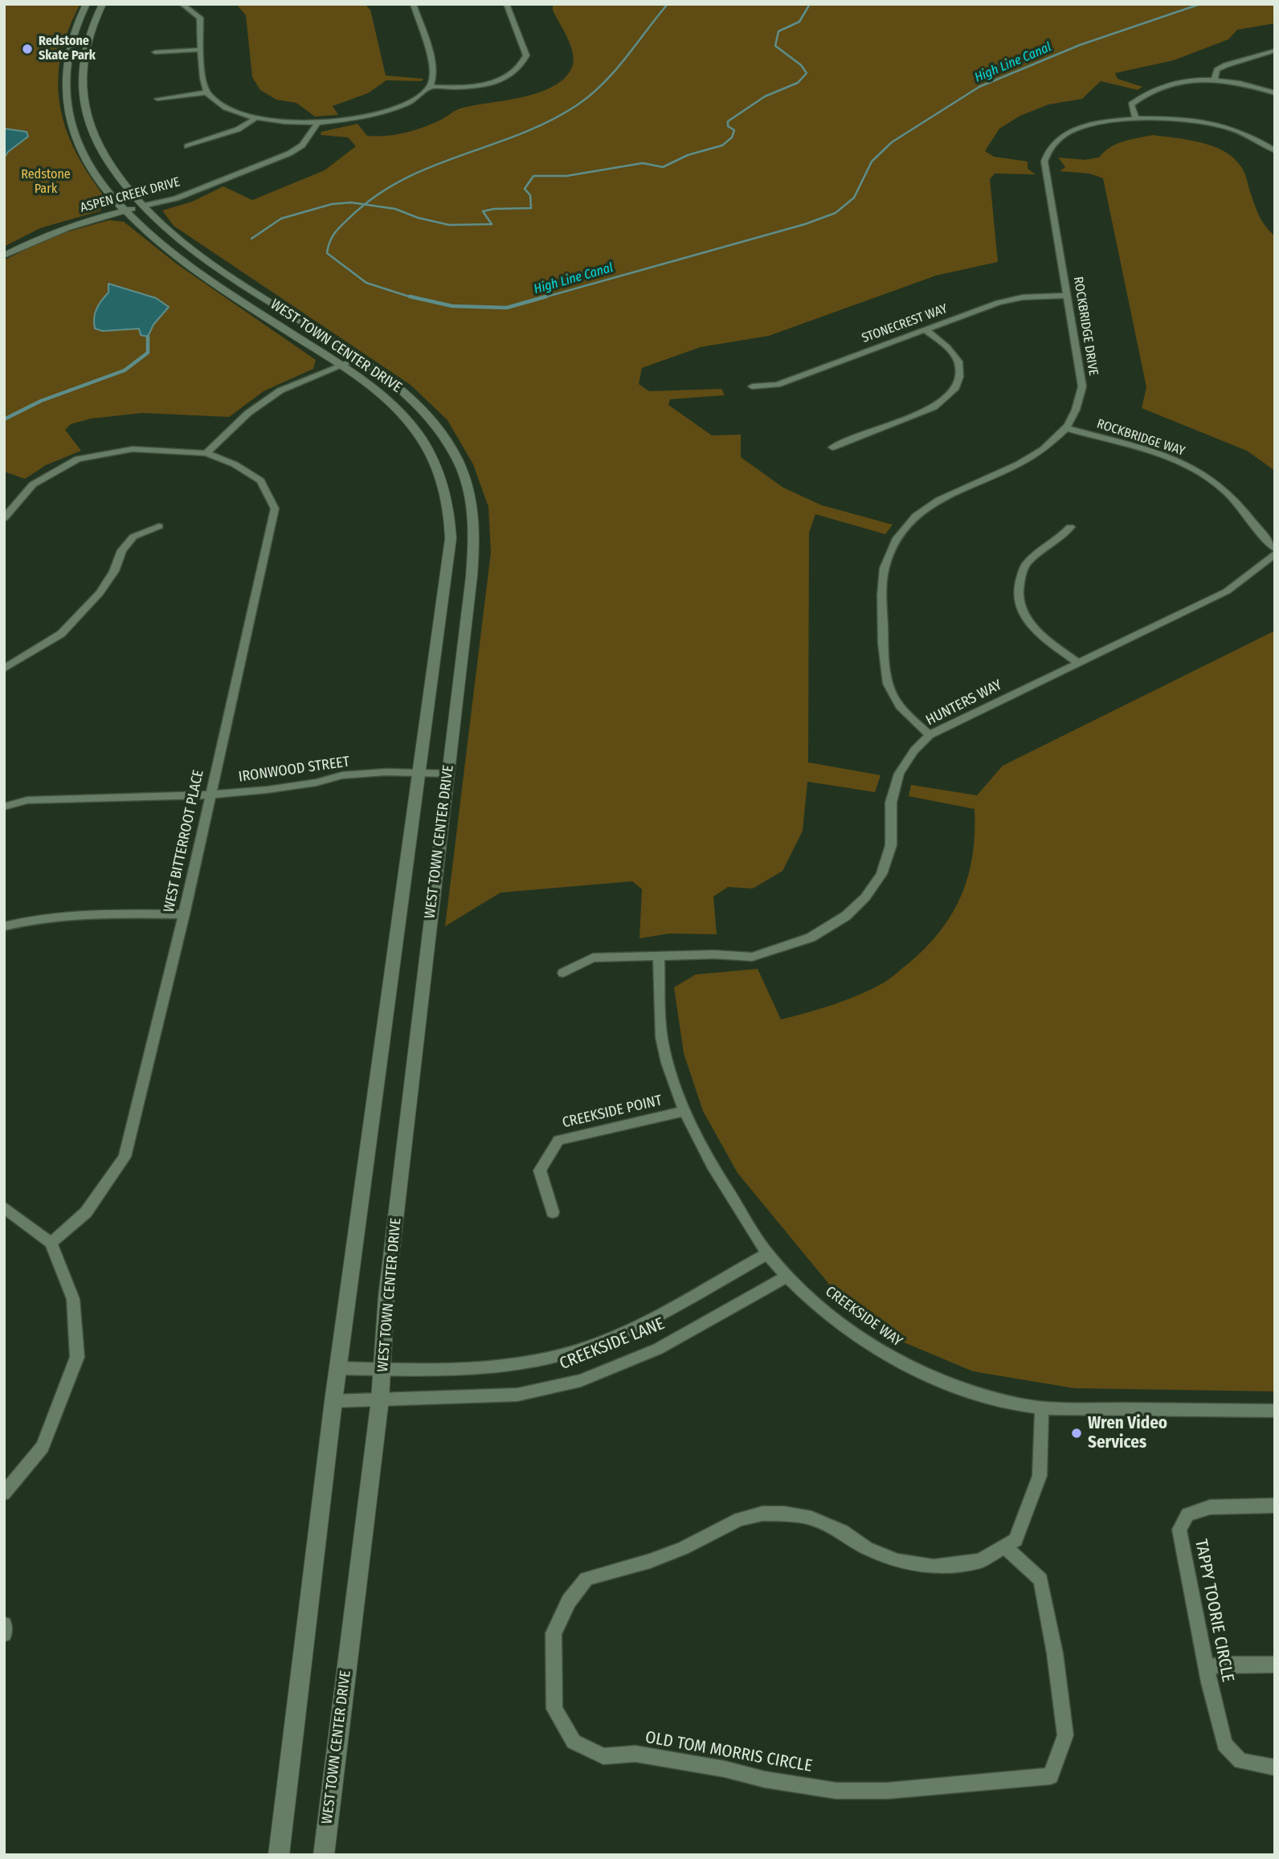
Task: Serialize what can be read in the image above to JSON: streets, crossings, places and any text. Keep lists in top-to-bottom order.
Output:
{
  "streets": {
    "street": [
      "ASPEN CREEK DRIVE",
      "STONECREST WAY",
      "ROCKBRIDGE DRIVE",
      "WEST TOWN CENTER DRIVE",
      "ROCKBRIDGE WAY",
      "HUNTERS WAY",
      "IRONWOOD STREET",
      "WEST BITTERROOT PLACE",
      "CREEKSIDE POINT",
      "CREEKSIDE WAY",
      "CREEKSIDE LANE",
      "TAPPY TOORIE CIRCLE",
      "OLD TOM MORRIS CIRCLE"
    ]
  },
  "crossings": [
    ["ASPEN CREEK DRIVE", "WEST TOWN CENTER DRIVE"],
    ["STONECREST WAY", "ROCKBRIDGE DRIVE"],
    ["ROCKBRIDGE DRIVE", "ROCKBRIDGE WAY"],
    ["ROCKBRIDGE DRIVE", "HUNTERS WAY"],
    ["WEST TOWN CENTER DRIVE", "IRONWOOD STREET"],
    ["WEST TOWN CENTER DRIVE", "CREEKSIDE LANE"],
    ["HUNTERS WAY", "CREEKSIDE WAY"],
    ["IRONWOOD STREET", "WEST BITTERROOT PLACE"],
    ["CREEKSIDE POINT", "CREEKSIDE WAY"],
    ["CREEKSIDE WAY", "CREEKSIDE LANE"],
    ["CREEKSIDE WAY", "OLD TOM MORRIS CIRCLE"]
  ],
  "water": ["High Line Canal"],
  "parks": ["Redstone Park"],
  "places": ["Redstone Skate Park", "Wren Video Services"]
}
